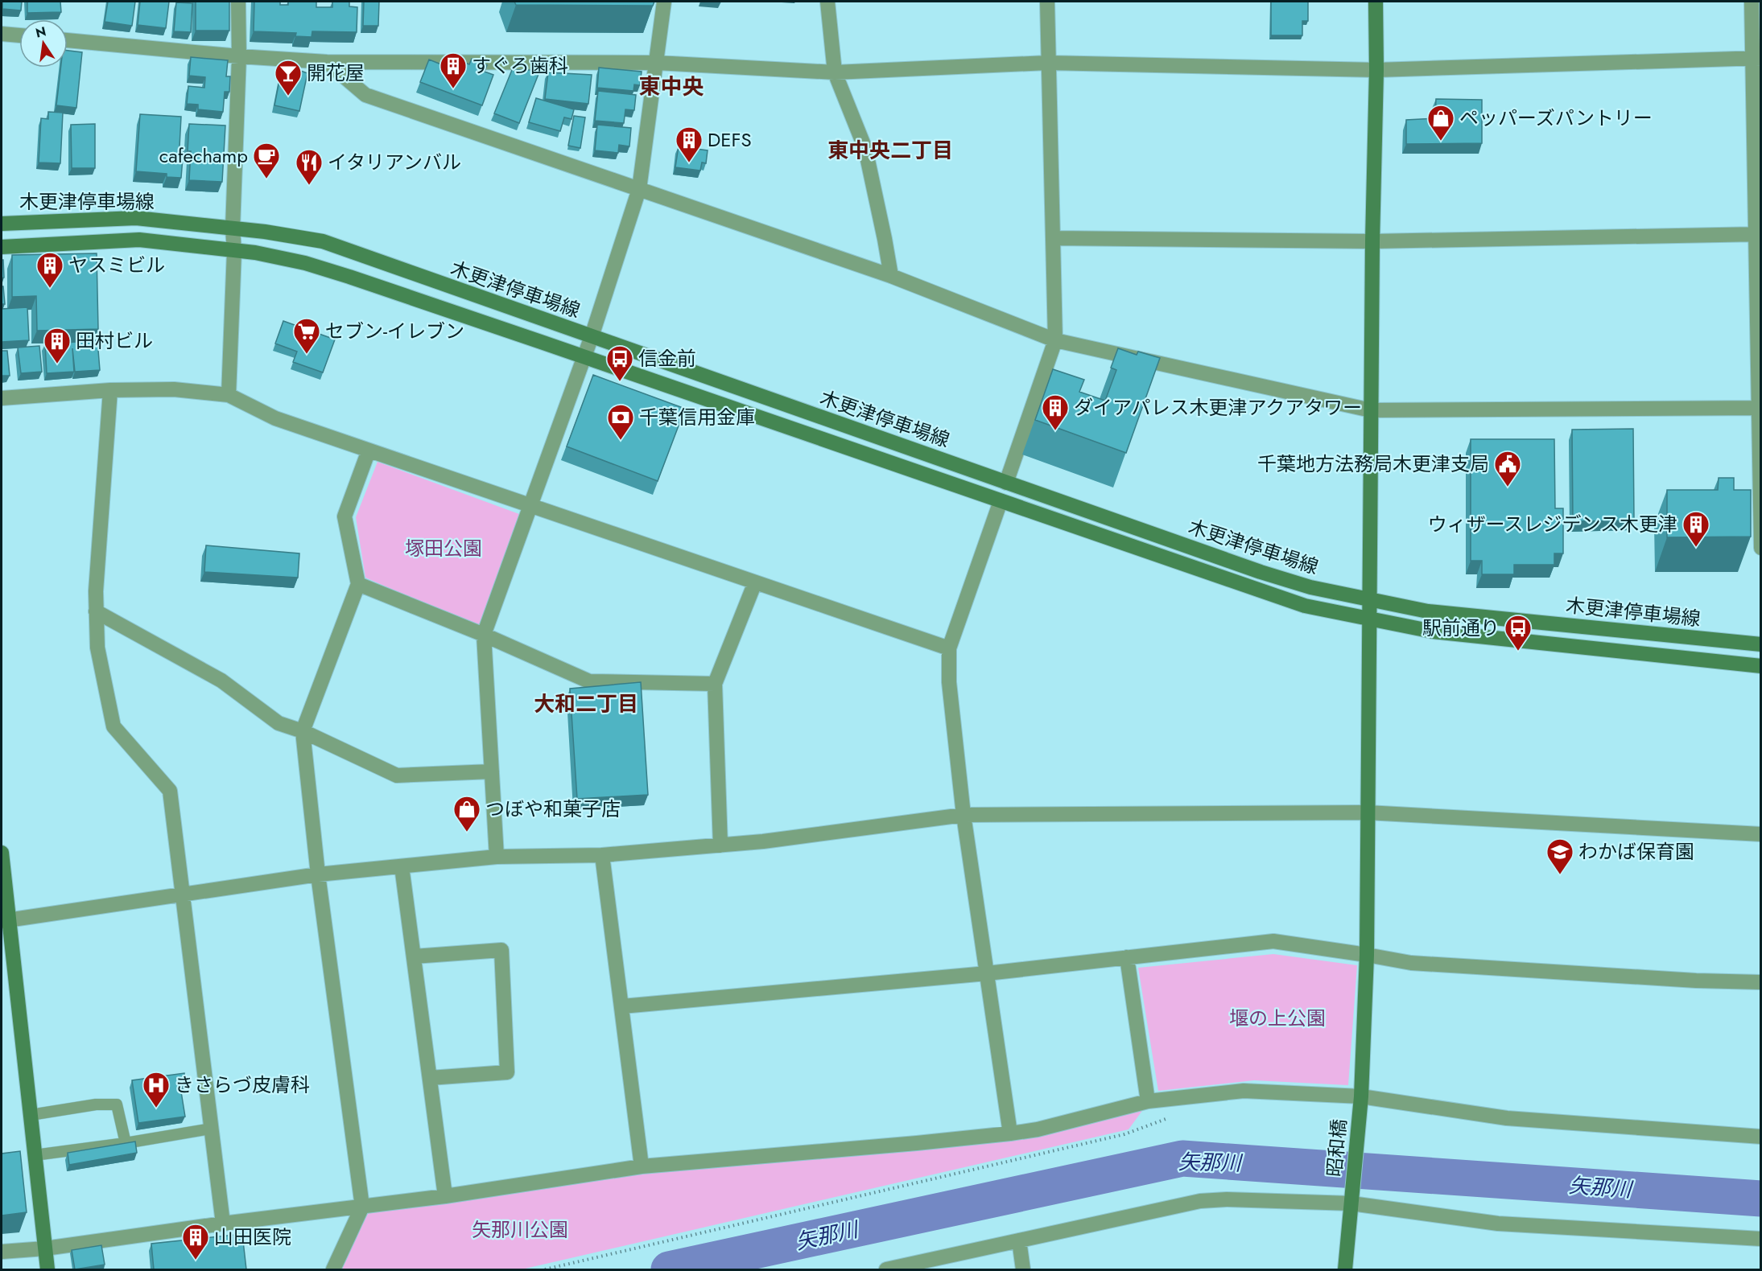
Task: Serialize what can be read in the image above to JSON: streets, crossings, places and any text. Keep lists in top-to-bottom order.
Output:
{
  "streets": {
    "main road": ["木更津停車場線", "昭和橋"]
  },
  "crossings": [
    ["木更津停車場線", "昭和橋"]
  ],
  "districts": ["東中央", "東中央二丁目", "大和二丁目"],
  "water": ["矢那川"],
  "parks": ["塚田公園", "堰の上公園", "矢那川公園"],
  "places": {
    "building": [
      "すぐろ歯科",
      "DEFS",
      "ヤスミビル",
      "田村ビル",
      "ダイアパレス木更津アクアタワー",
      "ウィザースレジデンス木更津",
      "山田医院"
    ],
    "bar": ["開花屋"],
    "shop": ["ペッパーズパントリー", "つぼや和菓子店"],
    "cafe": ["cafechamp"],
    "restaurant": ["イタリアンバル"],
    "supermarket": ["セブン-イレブン"],
    "bus stop": ["信金前", "駅前通り"],
    "bank": ["千葉信用金庫"],
    "public building": ["千葉地方法務局木更津支局"],
    "school or university": ["わかば保育園"],
    "hospital": ["きさらづ皮膚科"]
  },
  "north": "top"
}
